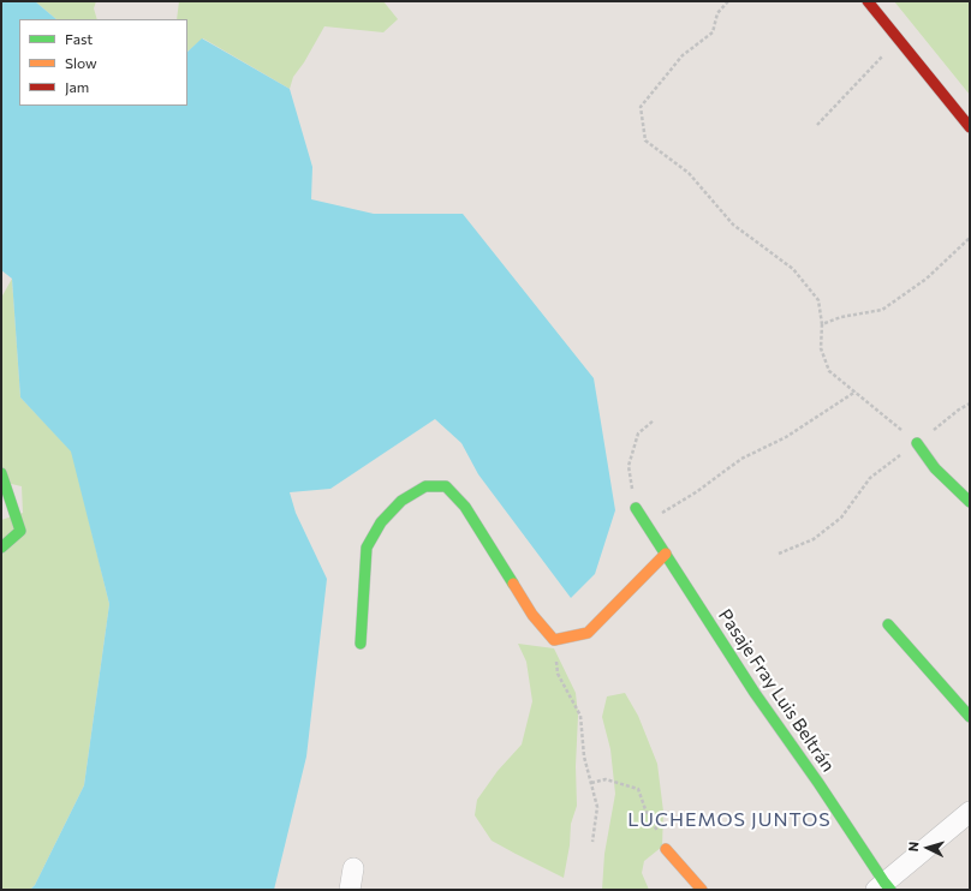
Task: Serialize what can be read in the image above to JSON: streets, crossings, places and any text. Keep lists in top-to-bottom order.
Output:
{
  "streets": {
    "street": ["Pasaje Fray Luis Beltrán"]
  },
  "districts": ["LUCHEMOS JUNTOS"],
  "legend": ["Fast", "Slow", "Jam"],
  "north": "left"
}
